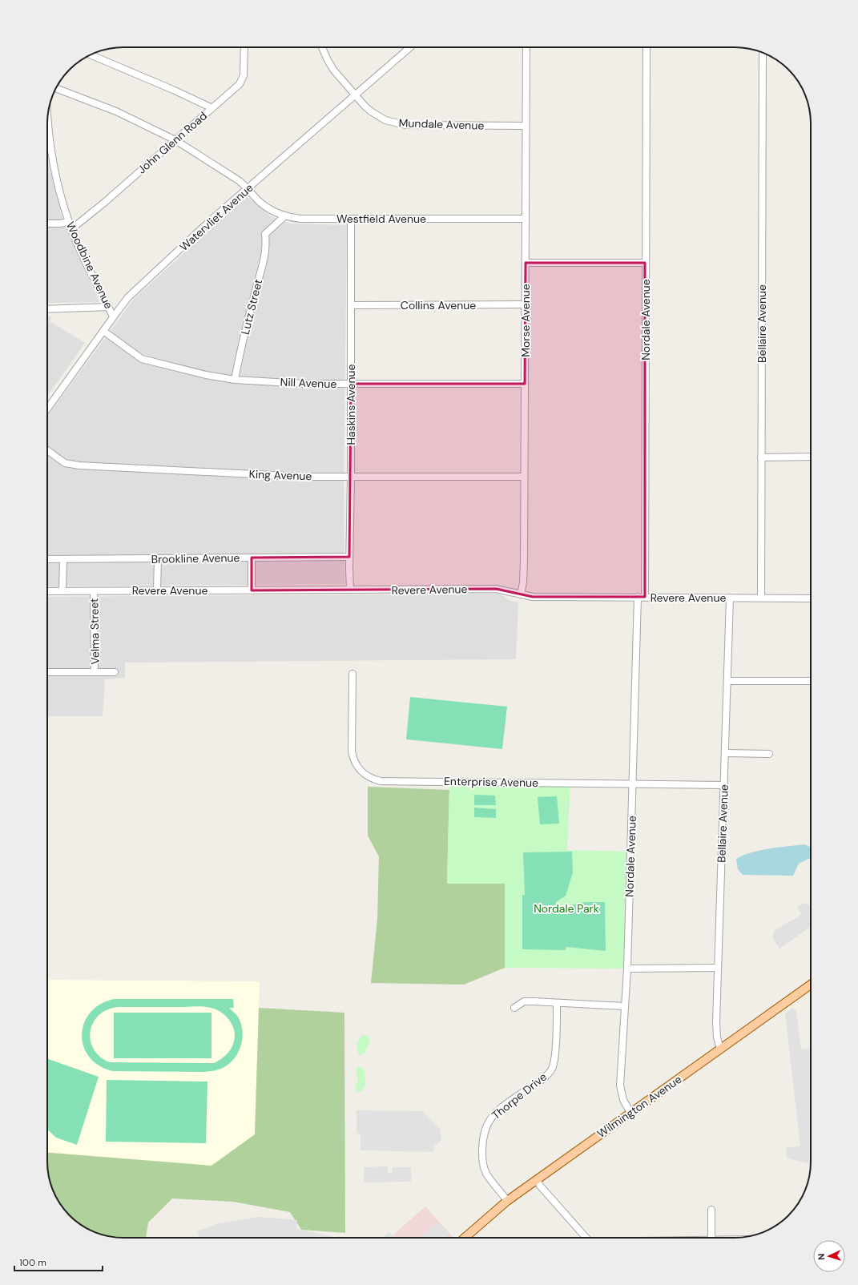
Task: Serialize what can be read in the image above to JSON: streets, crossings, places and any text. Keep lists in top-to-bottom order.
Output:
{
  "streets": {
    "main road": ["Wilmington Avenue"],
    "street": [
      "Mundale Avenue",
      "John Glenn Road",
      "Watervliet Avenue",
      "Westfield Avenue",
      "Woodbine Avenue",
      "Collins Avenue",
      "Lutz Street",
      "Nordale Avenue",
      "Morse Avenue",
      "Bellaire Avenue",
      "Nill Avenue",
      "Haskins Avenue",
      "King Avenue",
      "Brookline Avenue",
      "Revere Avenue",
      "Velma Street",
      "Enterprise Avenue",
      "Thorpe Drive"
    ]
  },
  "crossings": [
    ["Mundale Avenue", "Watervliet Avenue"],
    ["Mundale Avenue", "Morse Avenue"],
    ["John Glenn Road", "Westfield Avenue"],
    ["John Glenn Road", "Woodbine Avenue"],
    ["Watervliet Avenue", "Westfield Avenue"],
    ["Watervliet Avenue", "Woodbine Avenue"],
    ["Watervliet Avenue", "Nill Avenue"],
    ["Westfield Avenue", "Lutz Street"],
    ["Westfield Avenue", "Morse Avenue"],
    ["Westfield Avenue", "Haskins Avenue"],
    ["Collins Avenue", "Morse Avenue"],
    ["Collins Avenue", "Haskins Avenue"],
    ["Lutz Street", "Nill Avenue"],
    ["Nordale Avenue", "Revere Avenue"],
    ["Nordale Avenue", "Enterprise Avenue"],
    ["Nordale Avenue", "Wilmington Avenue"],
    ["Morse Avenue", "Nill Avenue"],
    ["Morse Avenue", "King Avenue"],
    ["Morse Avenue", "Revere Avenue"],
    ["Bellaire Avenue", "Revere Avenue"],
    ["Bellaire Avenue", "Enterprise Avenue"],
    ["Bellaire Avenue", "Wilmington Avenue"],
    ["Nill Avenue", "Haskins Avenue"],
    ["Haskins Avenue", "King Avenue"],
    ["Haskins Avenue", "Brookline Avenue"],
    ["Haskins Avenue", "Revere Avenue"],
    ["Revere Avenue", "Velma Street"],
    ["Thorpe Drive", "Wilmington Avenue"]
  ],
  "parks": ["Nordale Park"],
  "scale_bar": "100 m",
  "north": "left"
}
